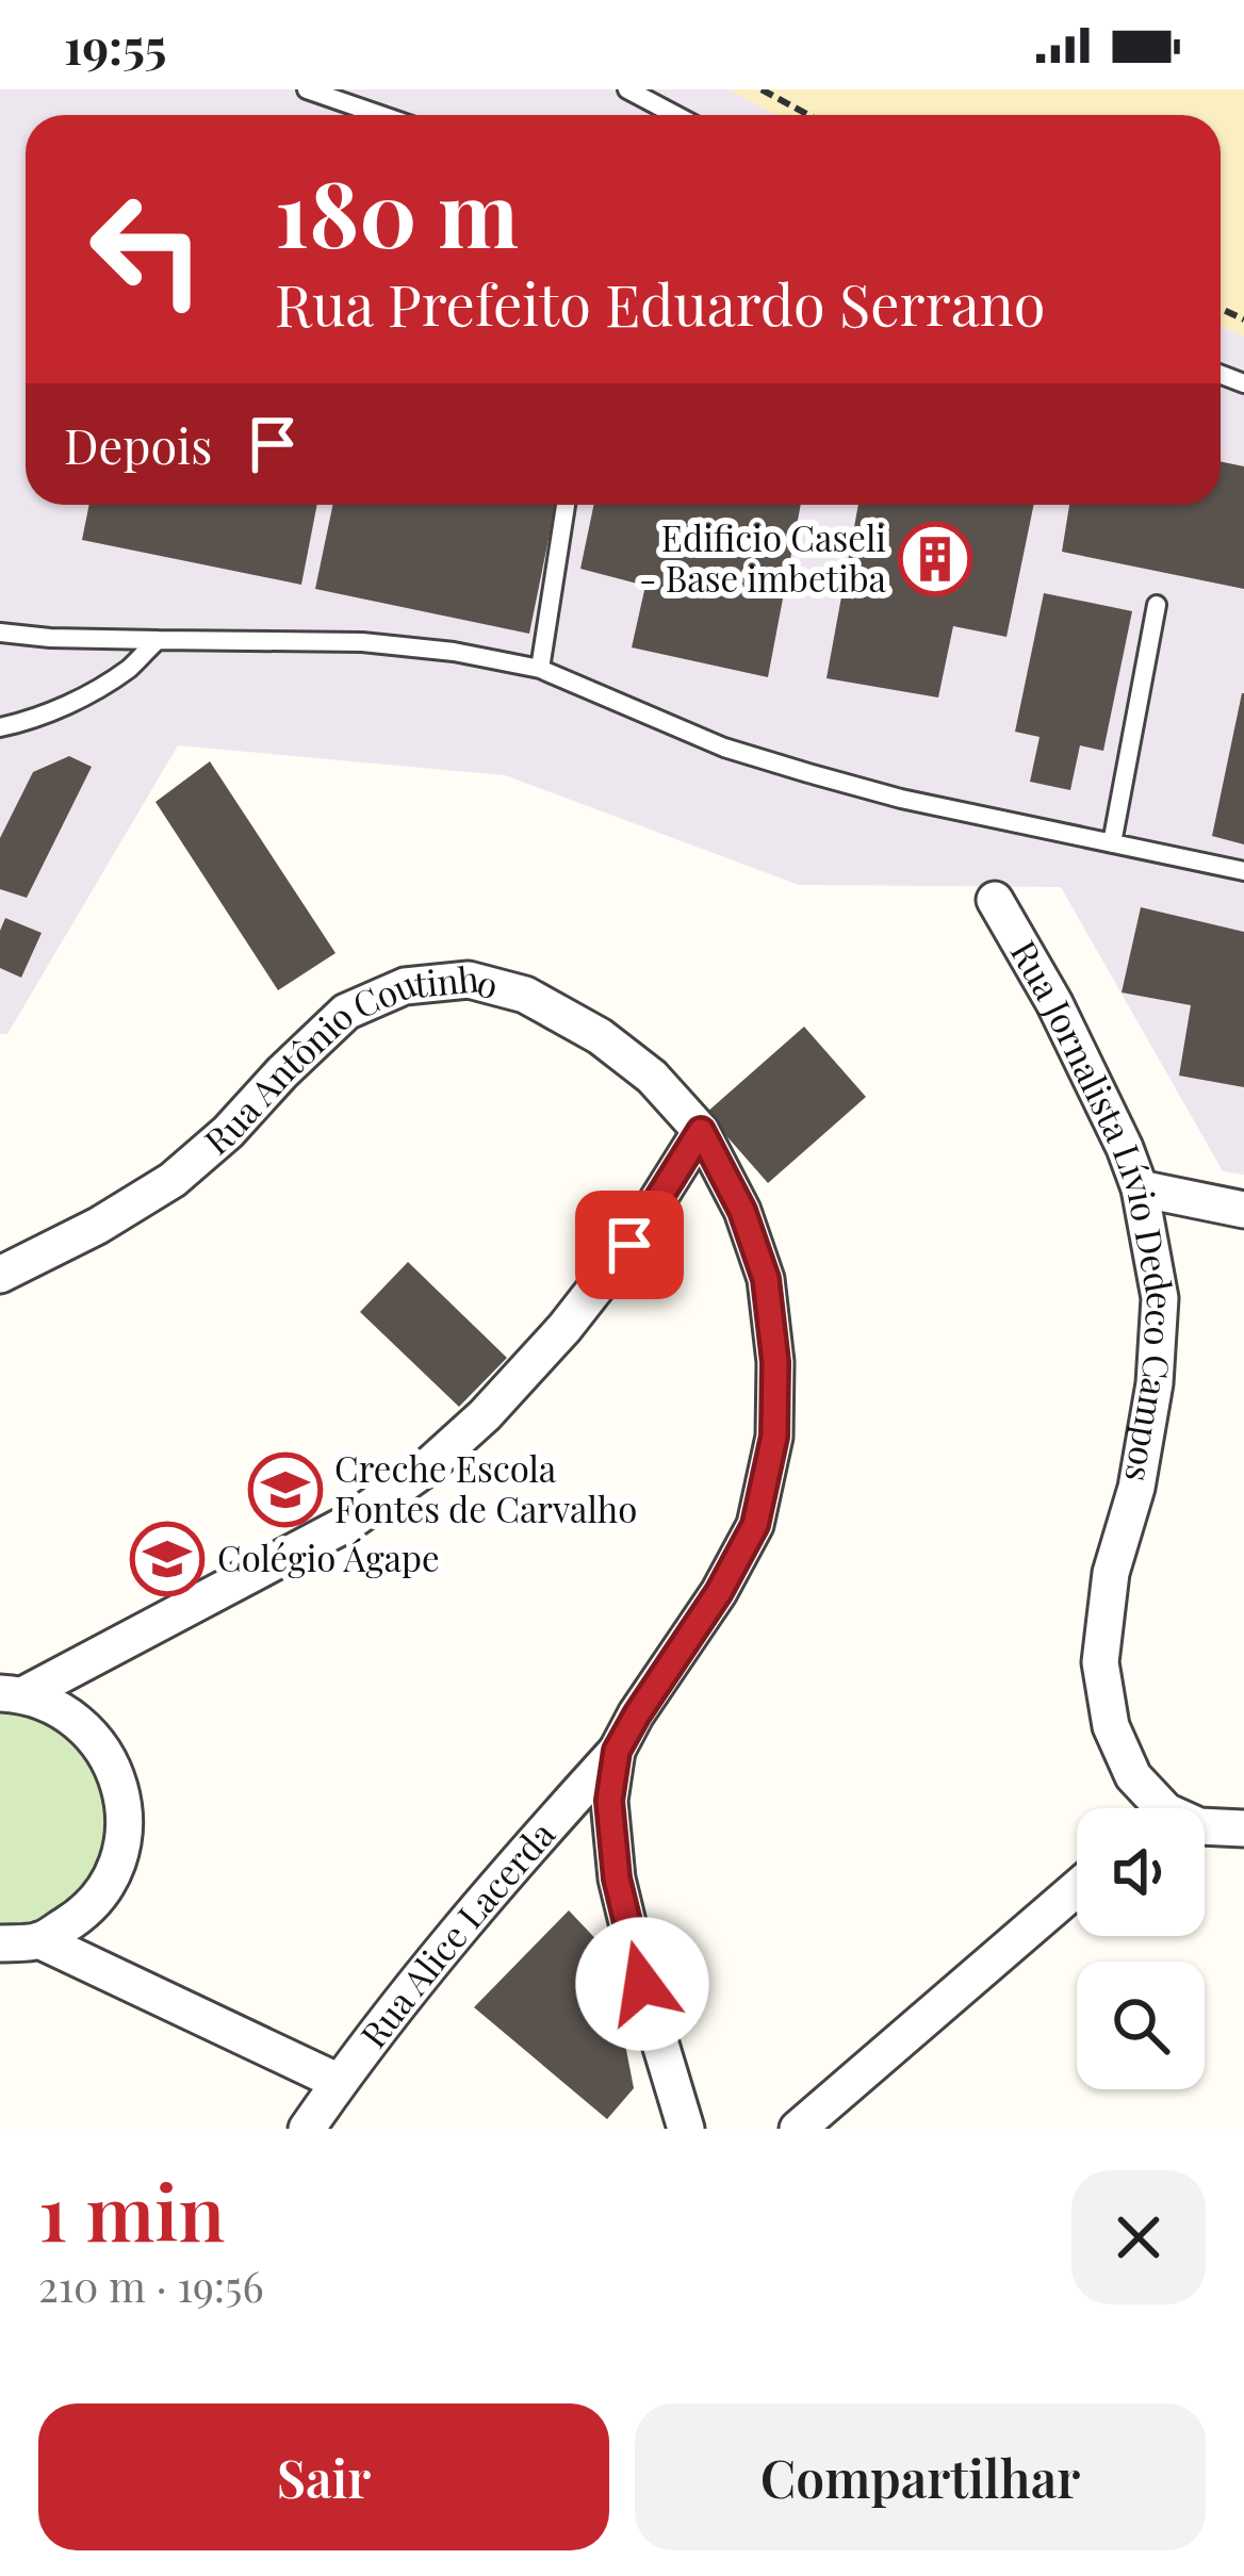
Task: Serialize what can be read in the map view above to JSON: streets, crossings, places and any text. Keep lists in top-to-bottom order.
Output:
{
  "streets": {
    "street": ["Rua Antônio Coutinho", "Rua Jornalista Lívio Dedeco Campos", "Rua Alice Lacerda"]
  },
  "crossings": [
    ["Rua Antônio Coutinho", "Rua Alice Lacerda"]
  ],
  "places": {
    "building": ["Edificio Caseli - Base imbetiba"],
    "school or university": ["Creche Escola Fontes de Carvalho", "Colégio Ágape"]
  },
  "page": {
    "status": "19:55",
    "turn": ["180 m", "Rua Prefeito Eduardo Serrano"],
    "then": "Depois",
    "heading": ["1 min", "210 m · 19:56"],
    "buttons": ["Sair", "Compartilhar"]
  }
}
